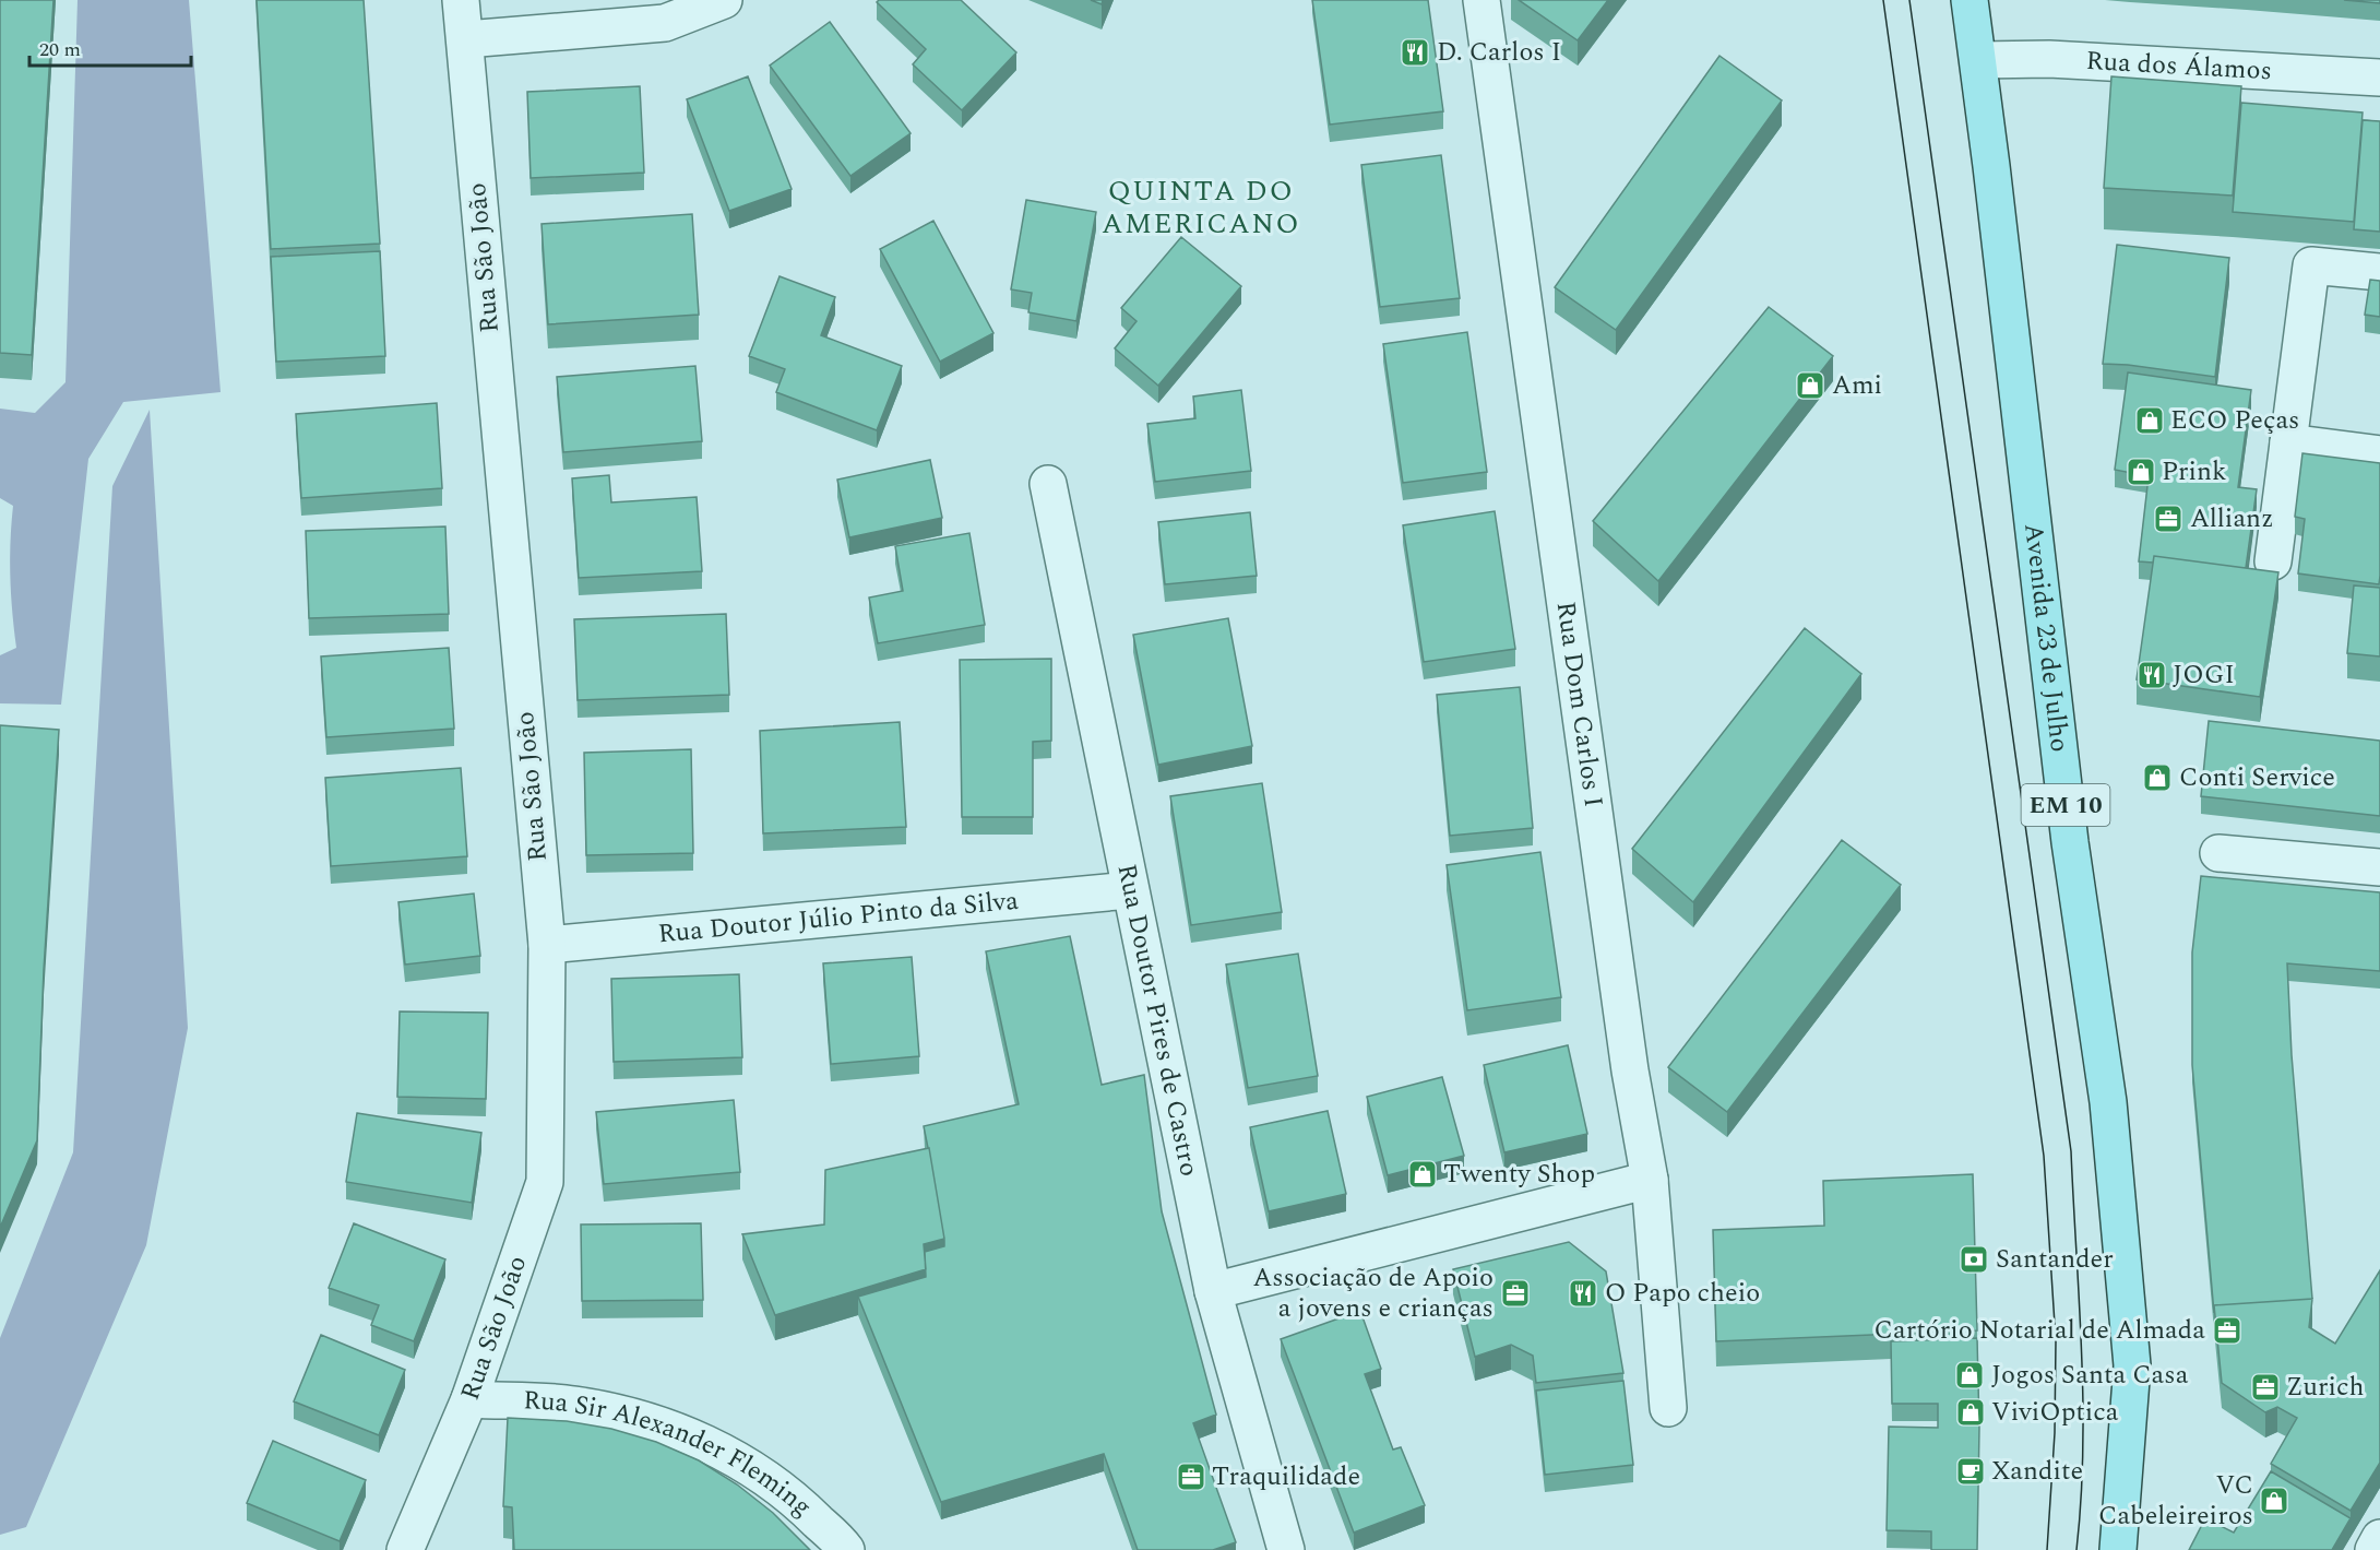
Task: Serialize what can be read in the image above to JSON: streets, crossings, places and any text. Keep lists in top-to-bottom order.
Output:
{
  "streets": {
    "main road": ["Avenida 23 de Julho", "EM 10"],
    "street": [
      "Rua dos Álamos",
      "Rua São João",
      "Rua Dom Carlos I",
      "Rua Doutor Júlio Pinto da Silva",
      "Rua Doutor Pires de Castro",
      "Rua Sir Alexander Fleming"
    ]
  },
  "crossings": [
    ["Rua dos Álamos", "Avenida 23 de Julho"],
    ["Rua São João", "Rua Doutor Júlio Pinto da Silva"],
    ["Rua São João", "Rua Sir Alexander Fleming"],
    ["Rua Doutor Júlio Pinto da Silva", "Rua Doutor Pires de Castro"]
  ],
  "districts": ["QUINTA DO AMERICANO"],
  "places": {
    "restaurant": ["D. Carlos I", "JOGI", "O Papo cheio"],
    "shop": [
      "Ami",
      "ECO Peças",
      "Prink",
      "Conti Service",
      "Twenty Shop",
      "Jogos Santa Casa",
      "ViviOptica",
      "VC Cabeleireiros"
    ],
    "office": [
      "Allianz",
      "Associação de Apoio a jovens e crianças",
      "Cartório Notarial de Almada",
      "Zurich",
      "Traquilidade"
    ],
    "bank": ["Santander"],
    "cafe": ["Xandite"]
  },
  "scale_bar": "20 m"
}
